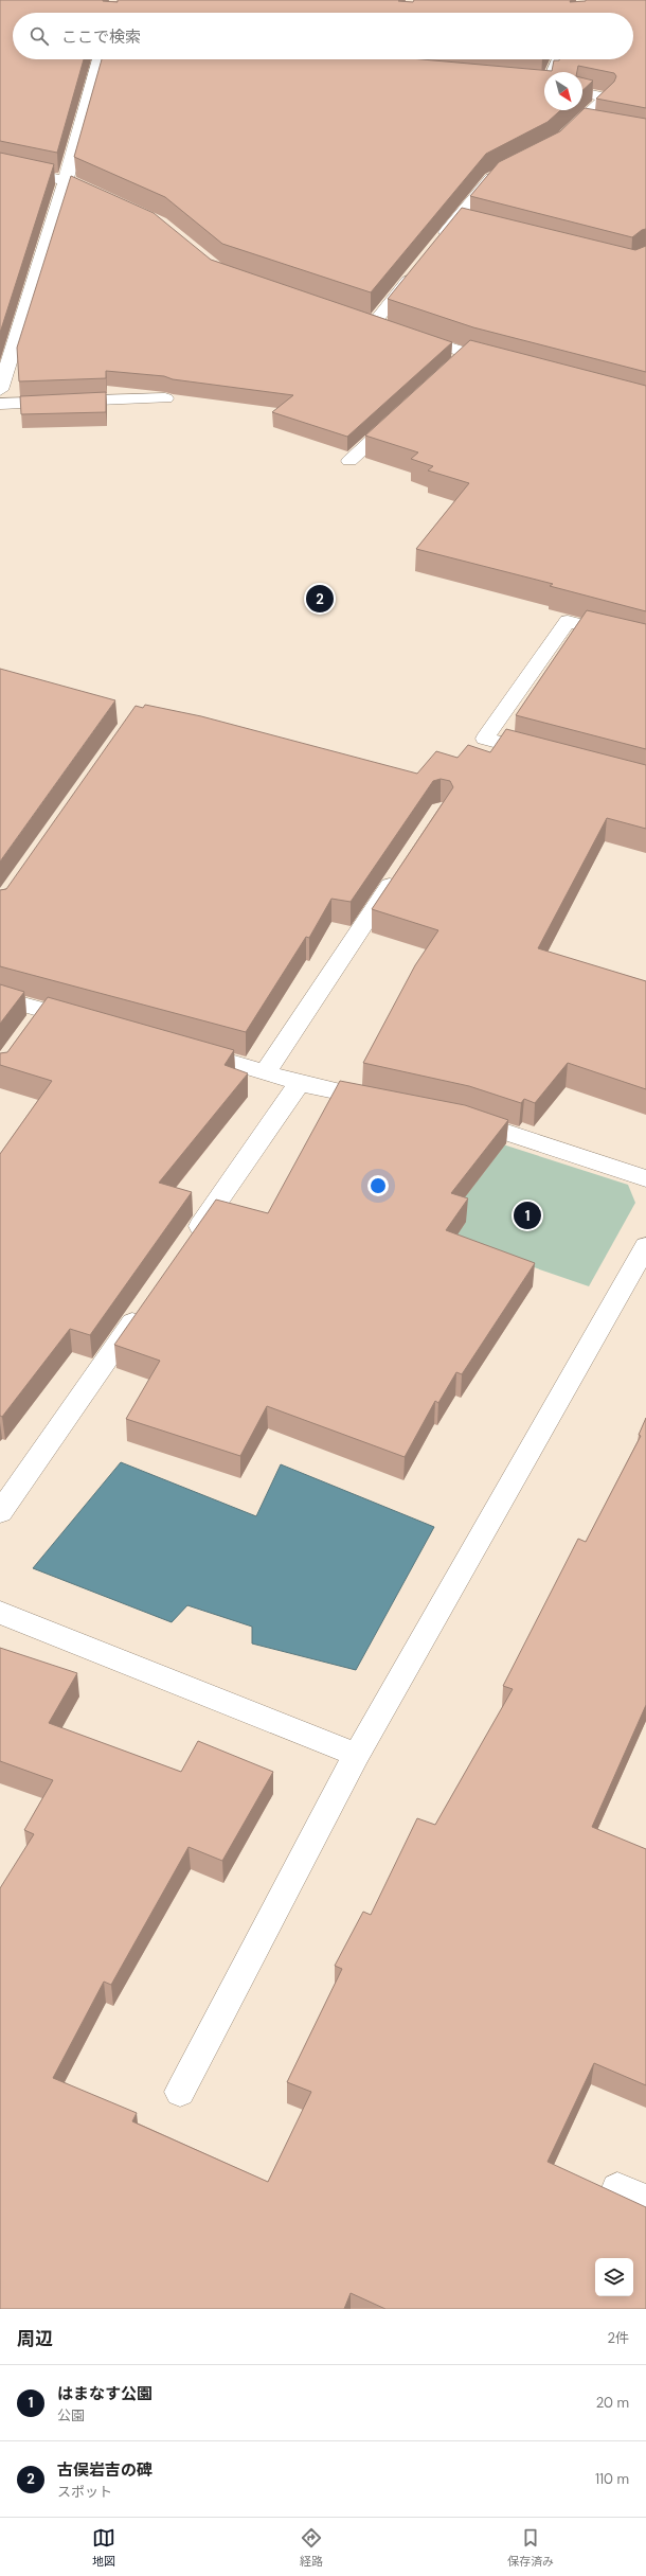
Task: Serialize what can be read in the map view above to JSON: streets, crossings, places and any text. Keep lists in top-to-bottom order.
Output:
{
  "north": "bottom right",
  "page": {
    "search": "ここで検索",
    "pins": ["2", "1"],
    "heading": ["周辺", "2件"],
    "list": [
      {
        "mark": "1",
        "name": "はまなす公園",
        "note": "公園",
        "value": "20 m"
      },
      {
        "mark": "2",
        "name": "古俣岩吉の碑",
        "note": "スポット",
        "value": "110 m"
      }
    ],
    "nav": ["地図", "経路", "保存済み"]
  }
}
